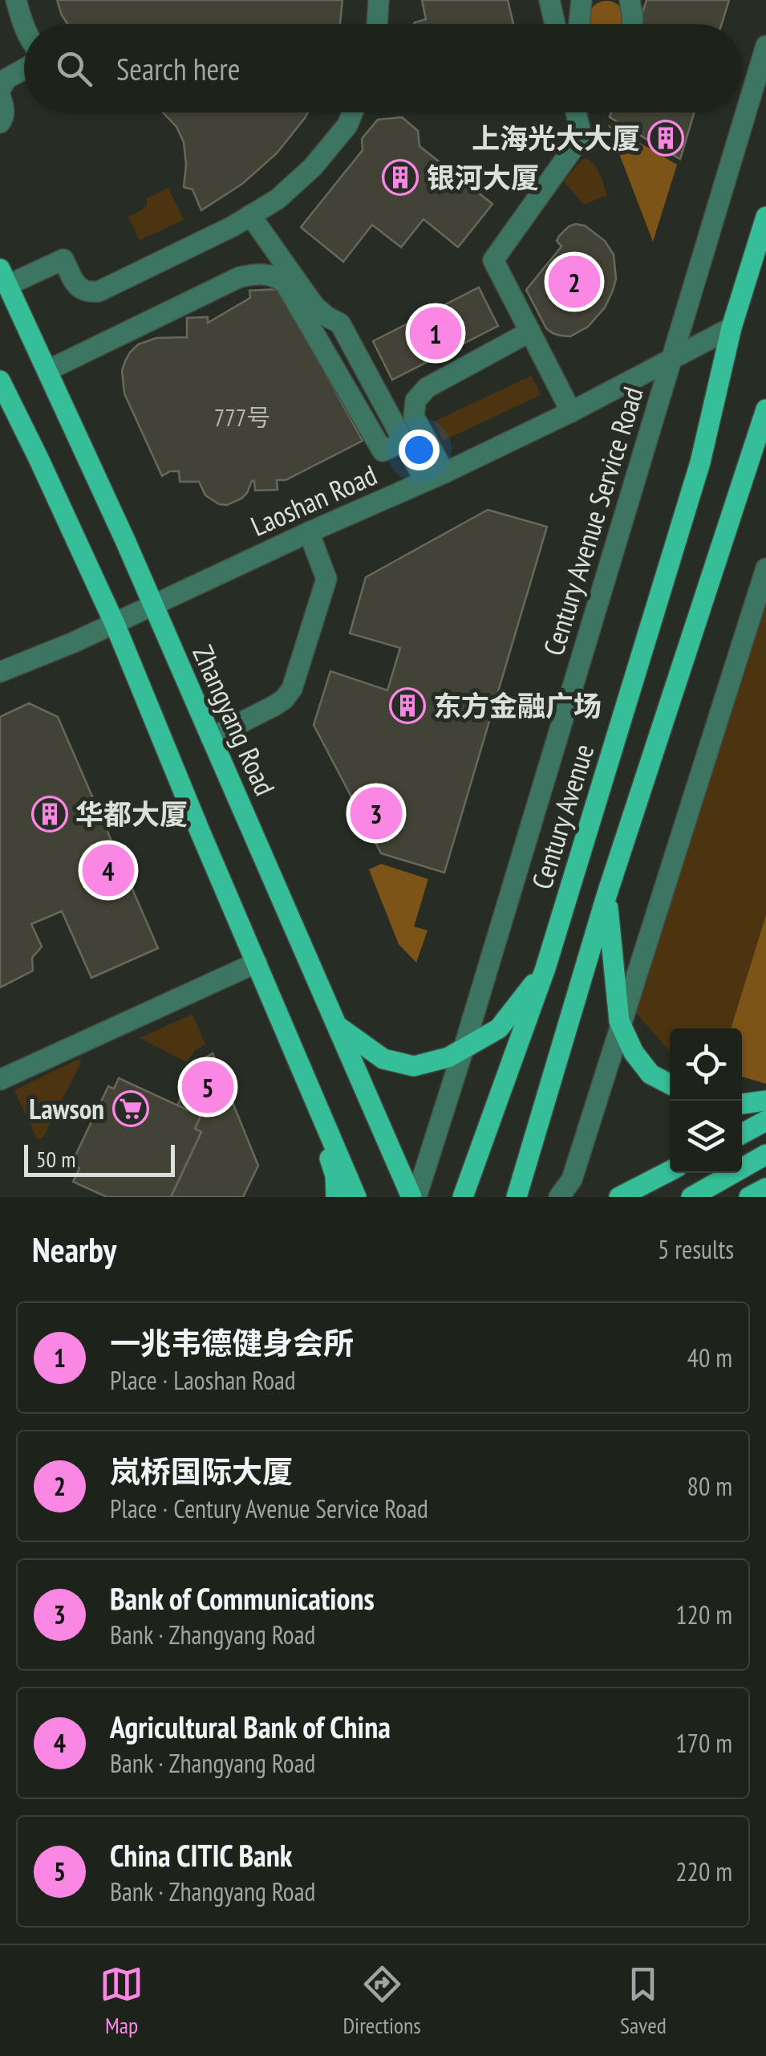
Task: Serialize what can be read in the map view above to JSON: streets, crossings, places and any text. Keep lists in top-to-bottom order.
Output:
{
  "streets": {
    "main road": ["Zhangyang Road", "Century Avenue"],
    "street": ["Laoshan Road", "Century Avenue Service Road"]
  },
  "crossings": [
    ["Laoshan Road", "Century Avenue Service Road"],
    ["Laoshan Road", "Zhangyang Road"],
    ["Laoshan Road", "Century Avenue"],
    ["Century Avenue Service Road", "Zhangyang Road"]
  ],
  "places": {
    "building": [
      "上海光大大厦",
      "银河大厦",
      "东方金融广场",
      "华都大厦"
    ],
    "supermarket": ["Lawson"]
  },
  "house_numbers": ["777号"],
  "scale_bar": "50 m",
  "page": {
    "search": "Search here",
    "pins": [
      "2",
      "1",
      "3",
      "4",
      "5"
    ],
    "scale": "50 m",
    "heading": ["Nearby", "5 results"],
    "list": [
      {
        "mark": "1",
        "name": "一兆韦德健身会所",
        "note": "Place · Laoshan Road",
        "value": "40 m"
      },
      {
        "mark": "2",
        "name": "岚桥国际大厦",
        "note": "Place · Century Avenue Service Road",
        "value": "80 m"
      },
      {
        "mark": "3",
        "name": "Bank of Communications",
        "note": "Bank · Zhangyang Road",
        "value": "120 m"
      },
      {
        "mark": "4",
        "name": "Agricultural Bank of China",
        "note": "Bank · Zhangyang Road",
        "value": "170 m"
      },
      {
        "mark": "5",
        "name": "China CITIC Bank",
        "note": "Bank · Zhangyang Road",
        "value": "220 m"
      }
    ],
    "nav": ["Map", "Directions", "Saved"]
  }
}
